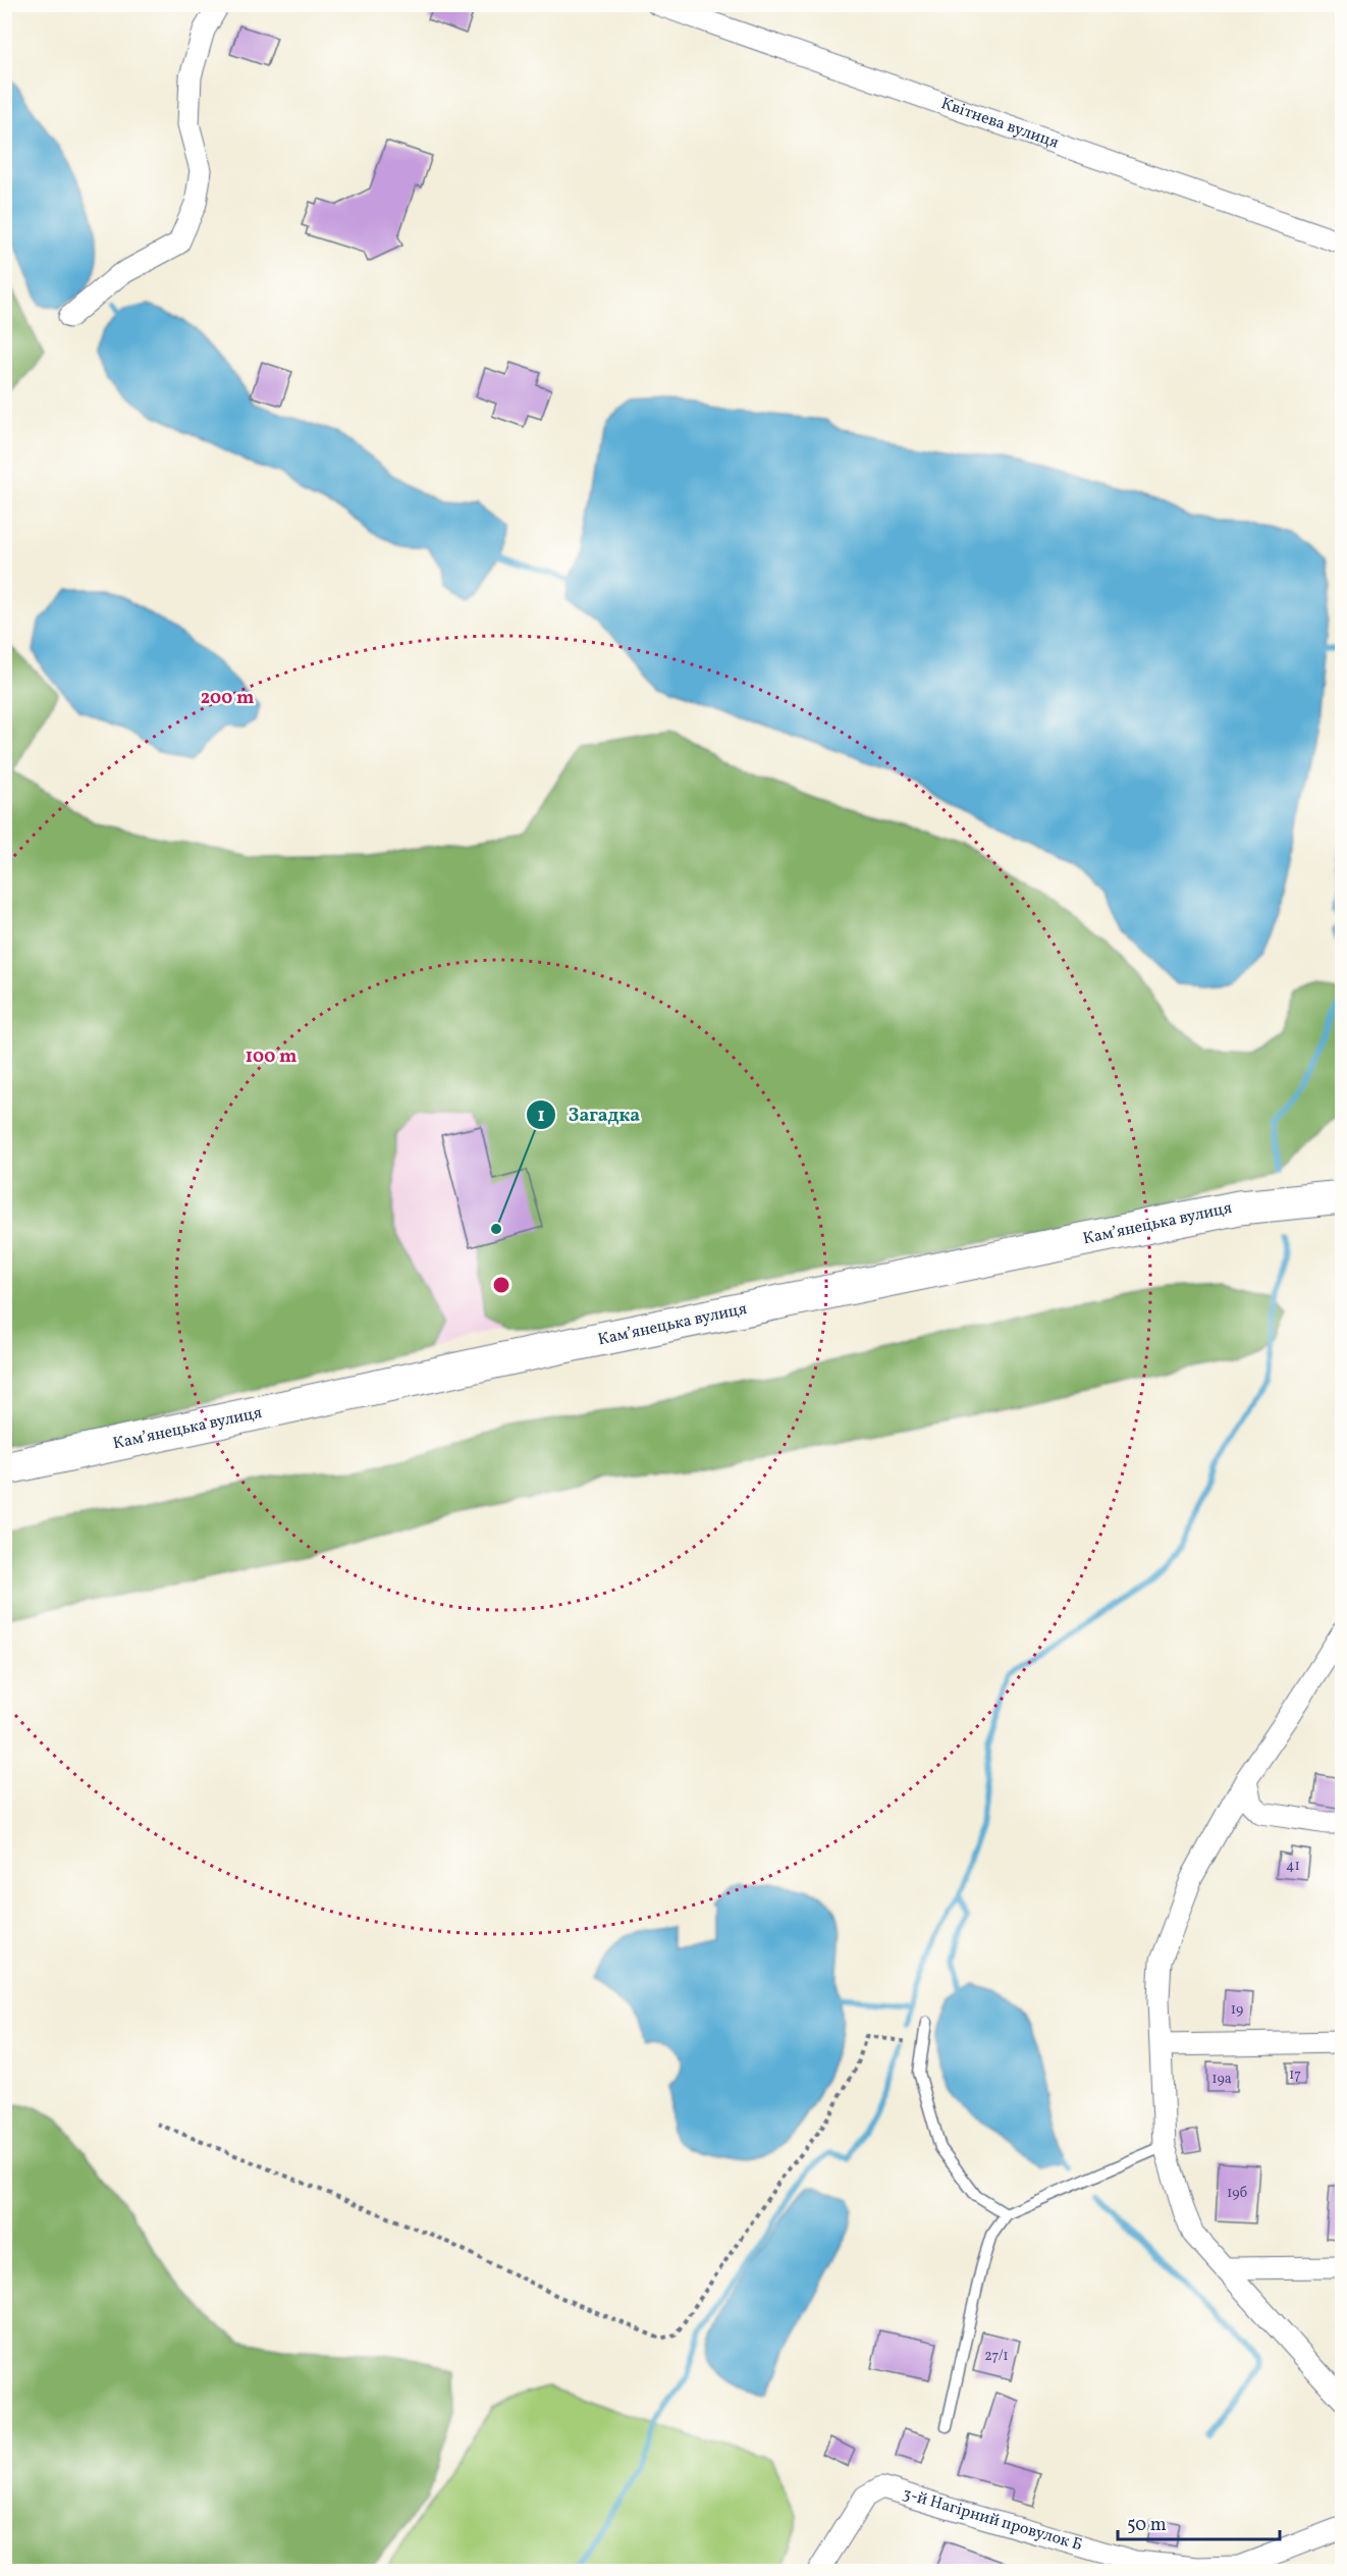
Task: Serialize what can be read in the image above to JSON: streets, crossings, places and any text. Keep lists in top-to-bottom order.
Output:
{
  "streets": {
    "main road": ["Камʼянецька вулиця"],
    "street": ["Квітнева вулиця", "3-й Нагірний провулок Б"]
  },
  "places": ["Загадка"],
  "house_numbers": [
    "41",
    "19",
    "17",
    "19а",
    "19б",
    "27/1"
  ],
  "scale_bar": "50 m",
  "rings": ["200 m", "100 m"]
}
